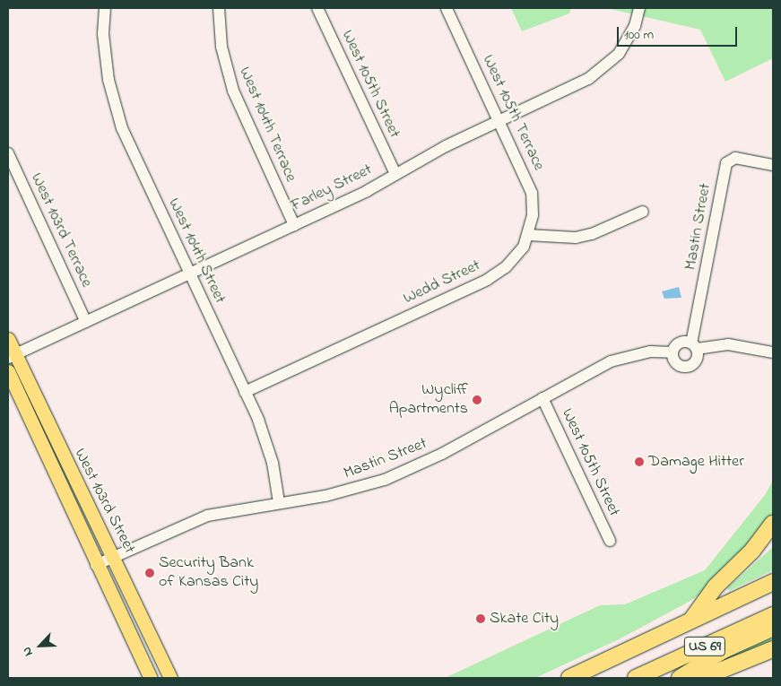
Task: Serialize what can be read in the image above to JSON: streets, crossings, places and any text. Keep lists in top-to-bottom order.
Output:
{
  "streets": {
    "highway": ["US 69"],
    "main road": ["West 103rd Street"],
    "street": [
      "West 105th Street",
      "West 105th Terrace",
      "West 104th Terrace",
      "Farley Street",
      "Mastin Street",
      "West 103rd Terrace",
      "West 104th Street",
      "Wedd Street"
    ]
  },
  "crossings": [
    ["West 105th Street", "Farley Street"],
    ["West 105th Street", "Mastin Street"],
    ["West 105th Terrace", "Farley Street"],
    ["West 105th Terrace", "Wedd Street"],
    ["West 104th Terrace", "Farley Street"],
    ["Farley Street", "West 103rd Terrace"],
    ["Farley Street", "West 104th Street"],
    ["Farley Street", "West 103rd Street"],
    ["Mastin Street", "West 104th Street"],
    ["Mastin Street", "West 103rd Street"],
    ["West 104th Street", "Wedd Street"]
  ],
  "places": [
    "Wycliff Apartments",
    "Damage Hitter",
    "Security Bank of Kansas City",
    "Skate City"
  ],
  "scale_bar": "100 m",
  "north": "bottom left"
}
